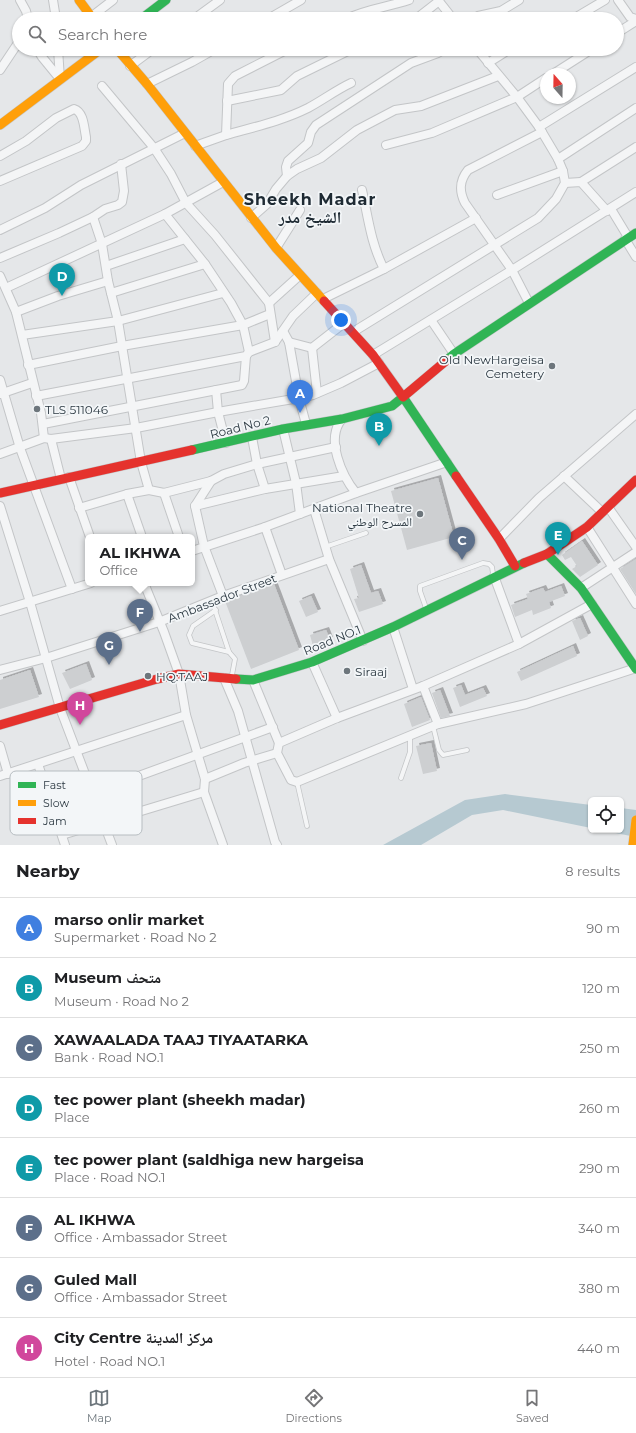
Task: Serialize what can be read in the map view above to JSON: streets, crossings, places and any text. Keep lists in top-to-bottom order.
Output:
{
  "streets": {
    "main road": ["Road No 2", "Road NO.1"],
    "street": ["Ambassador Street"]
  },
  "districts": ["Sheekh Madar الشيخ مدر"],
  "places": [
    "Old NewHargeisa Cemetery",
    "TLS 511046",
    "National Theatre المسرح الوطني",
    "Siraaj",
    "HQ:TAAJ"
  ],
  "legend": ["Fast", "Slow", "Jam"],
  "north": "top",
  "page": {
    "search": "Search here",
    "pins": [
      "D",
      "A",
      "B",
      "E",
      "C",
      "F",
      "G",
      "H"
    ],
    "popup": ["AL IKHWA", "Office"],
    "heading": ["Nearby", "8 results"],
    "list": [
      {
        "mark": "A",
        "name": "marso onlir market",
        "note": "Supermarket · Road No 2",
        "value": "90 m"
      },
      {
        "mark": "B",
        "name": "Museum متحف",
        "note": "Museum · Road No 2",
        "value": "120 m"
      },
      {
        "mark": "C",
        "name": "XAWAALADA TAAJ TIYAATARKA",
        "note": "Bank · Road NO.1",
        "value": "250 m"
      },
      {
        "mark": "D",
        "name": "tec power plant (sheekh madar)",
        "note": "Place",
        "value": "260 m"
      },
      {
        "mark": "E",
        "name": "tec power plant (saldhiga new hargeisa",
        "note": "Place · Road NO.1",
        "value": "290 m"
      },
      {
        "mark": "F",
        "name": "AL IKHWA",
        "note": "Office · Ambassador Street",
        "value": "340 m"
      },
      {
        "mark": "G",
        "name": "Guled Mall",
        "note": "Office · Ambassador Street",
        "value": "380 m"
      },
      {
        "mark": "H",
        "name": "City Centre مركز المدينة",
        "note": "Hotel · Road NO.1",
        "value": "440 m"
      }
    ],
    "nav": ["Map", "Directions", "Saved"]
  }
}
